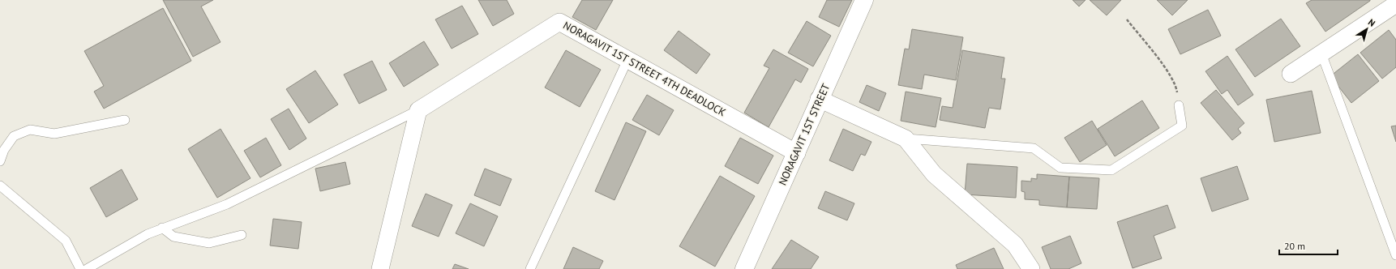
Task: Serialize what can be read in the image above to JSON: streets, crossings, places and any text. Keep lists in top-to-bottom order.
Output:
{
  "streets": {
    "main road": ["NORAGAVIT 1ST STREET"],
    "street": ["NORAGAVIT 1ST STREET 4TH DEADLOCK"]
  },
  "crossings": [
    ["NORAGAVIT 1ST STREET 4TH DEADLOCK", "NORAGAVIT 1ST STREET"]
  ],
  "scale_bar": "20 m",
  "north": "top right"
}
